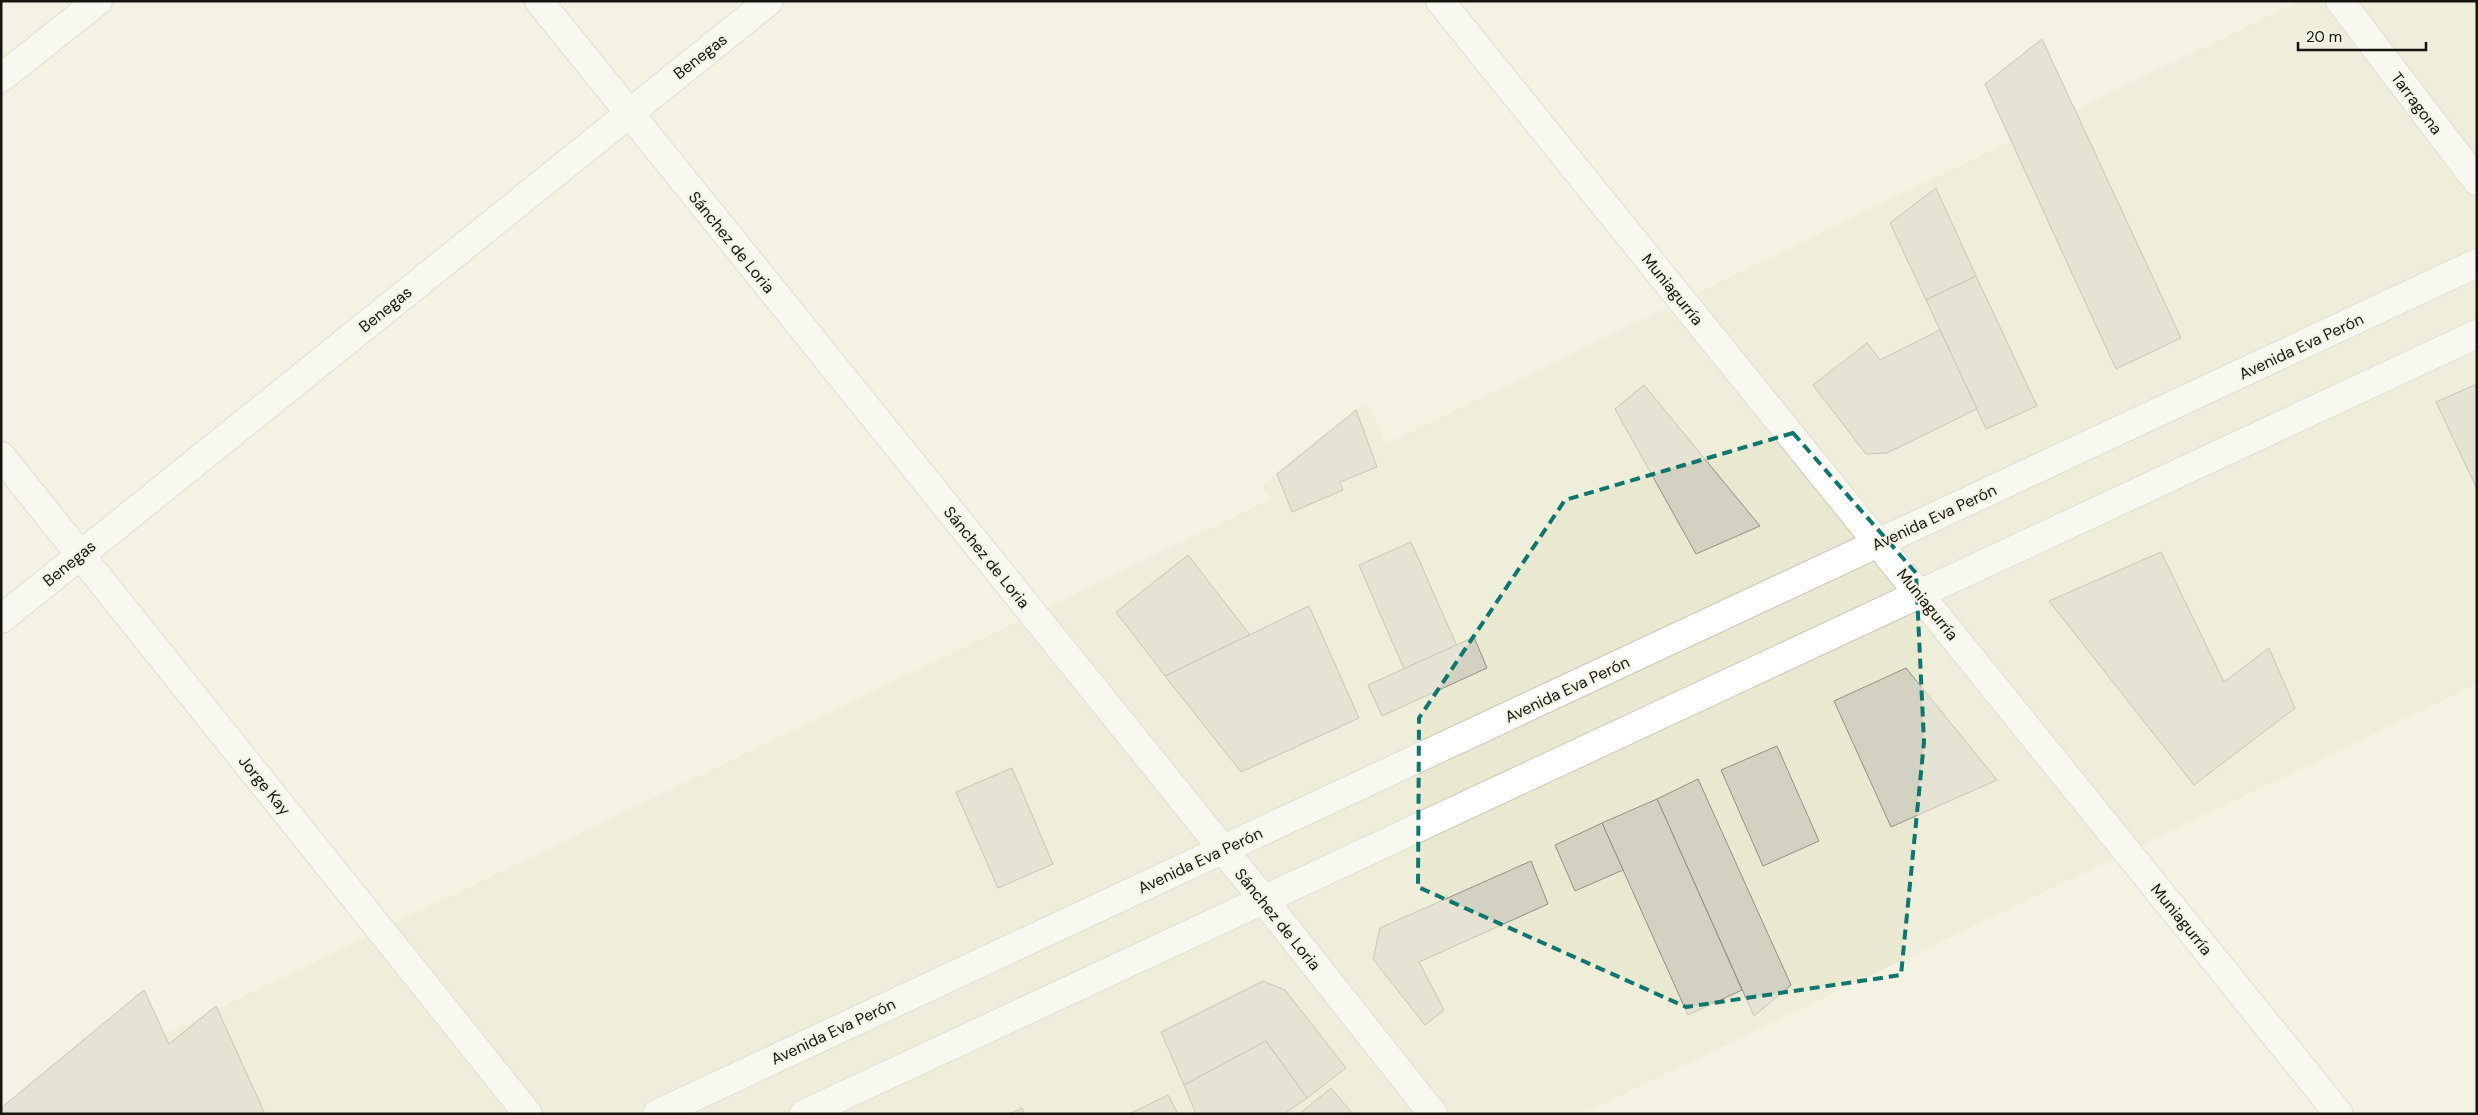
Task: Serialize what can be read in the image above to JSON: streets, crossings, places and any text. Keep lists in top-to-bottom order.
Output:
{
  "streets": {
    "street": [
      "Benegas",
      "Tarragona",
      "Sánchez de Loria",
      "Muniagurría",
      "Avenida Eva Perón",
      "Jorge Kay"
    ]
  },
  "crossings": [
    ["Benegas", "Sánchez de Loria"],
    ["Benegas", "Jorge Kay"],
    ["Sánchez de Loria", "Avenida Eva Perón"],
    ["Muniagurría", "Avenida Eva Perón"]
  ],
  "scale_bar": "20 m"
}
